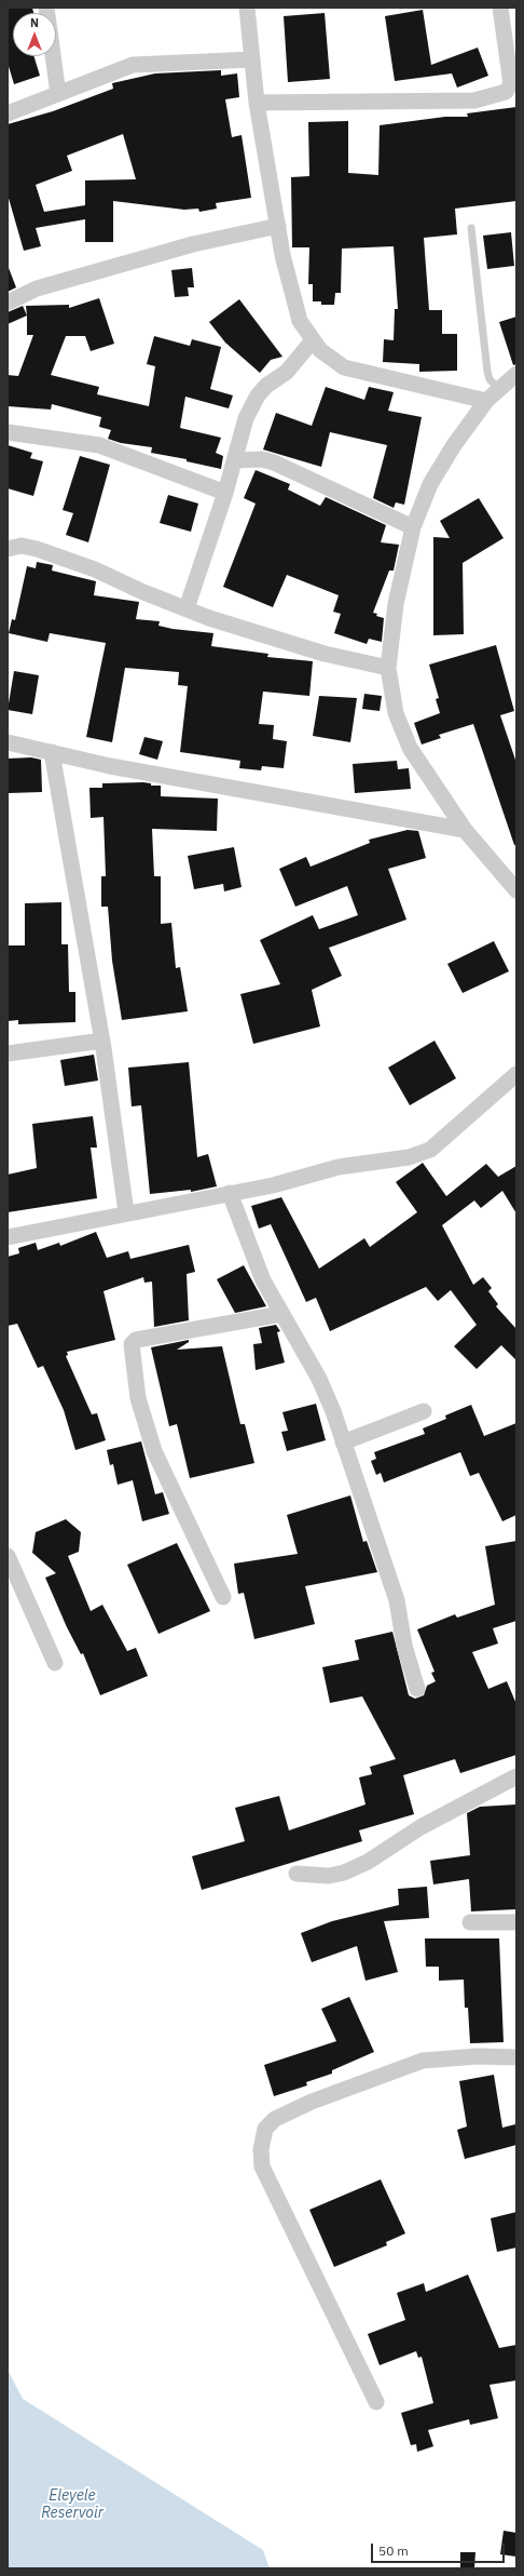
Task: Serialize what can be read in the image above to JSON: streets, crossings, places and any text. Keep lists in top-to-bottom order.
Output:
{
  "water": ["Eleyele Reservoir"],
  "scale_bar": "50 m",
  "north": "top"
}
